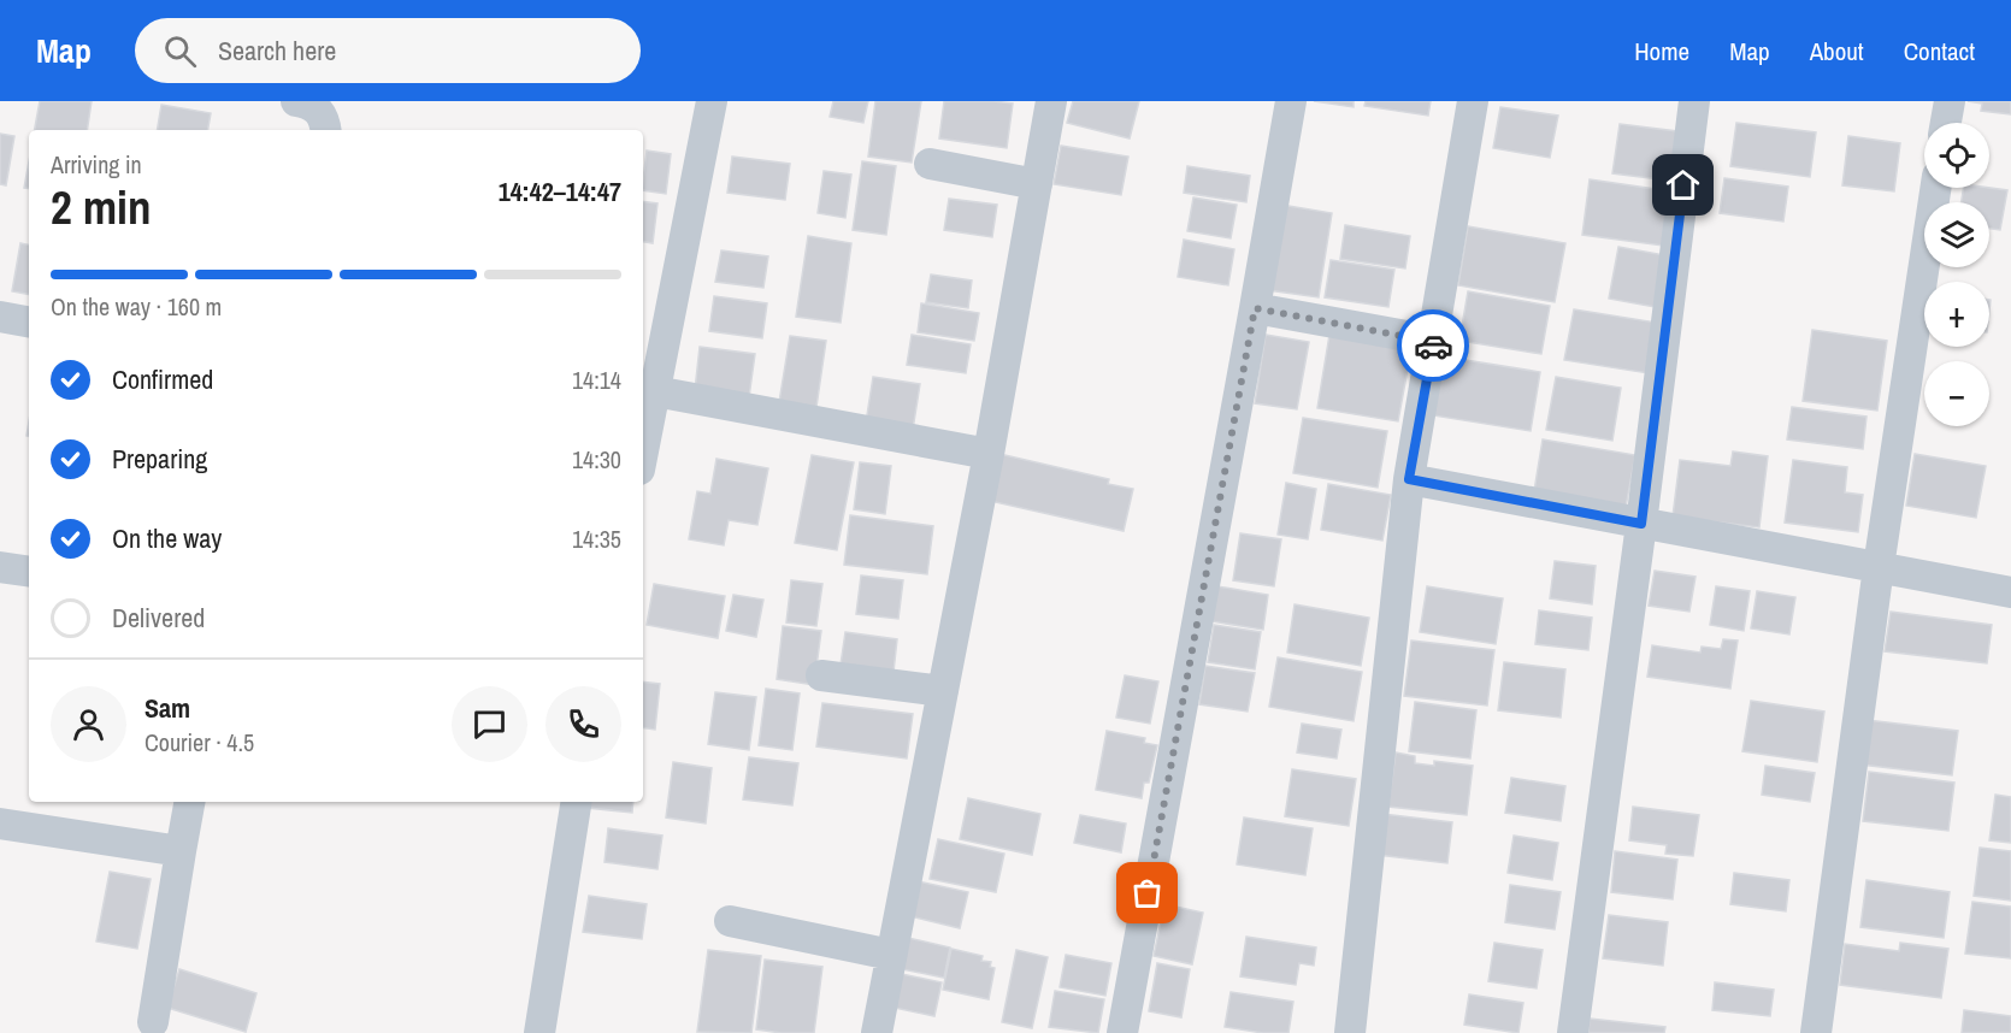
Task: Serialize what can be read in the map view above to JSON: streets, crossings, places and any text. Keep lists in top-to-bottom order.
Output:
{
  "page": {
    "header": "Map",
    "search": "Search here",
    "nav": [
      "Home",
      "Map",
      "About",
      "Contact"
    ],
    "map_buttons": ["+", "−"],
    "heading": ["2 min", "Arriving in", "14:42–14:47"],
    "panel": ["Sam", "Courier · 4.5"],
    "bar": "On the way · 160 m",
    "list": [
      ["Confirmed", "14:14"],
      ["Preparing", "14:30"],
      ["On the way", "14:35"],
      "Delivered"
    ]
  }
}
